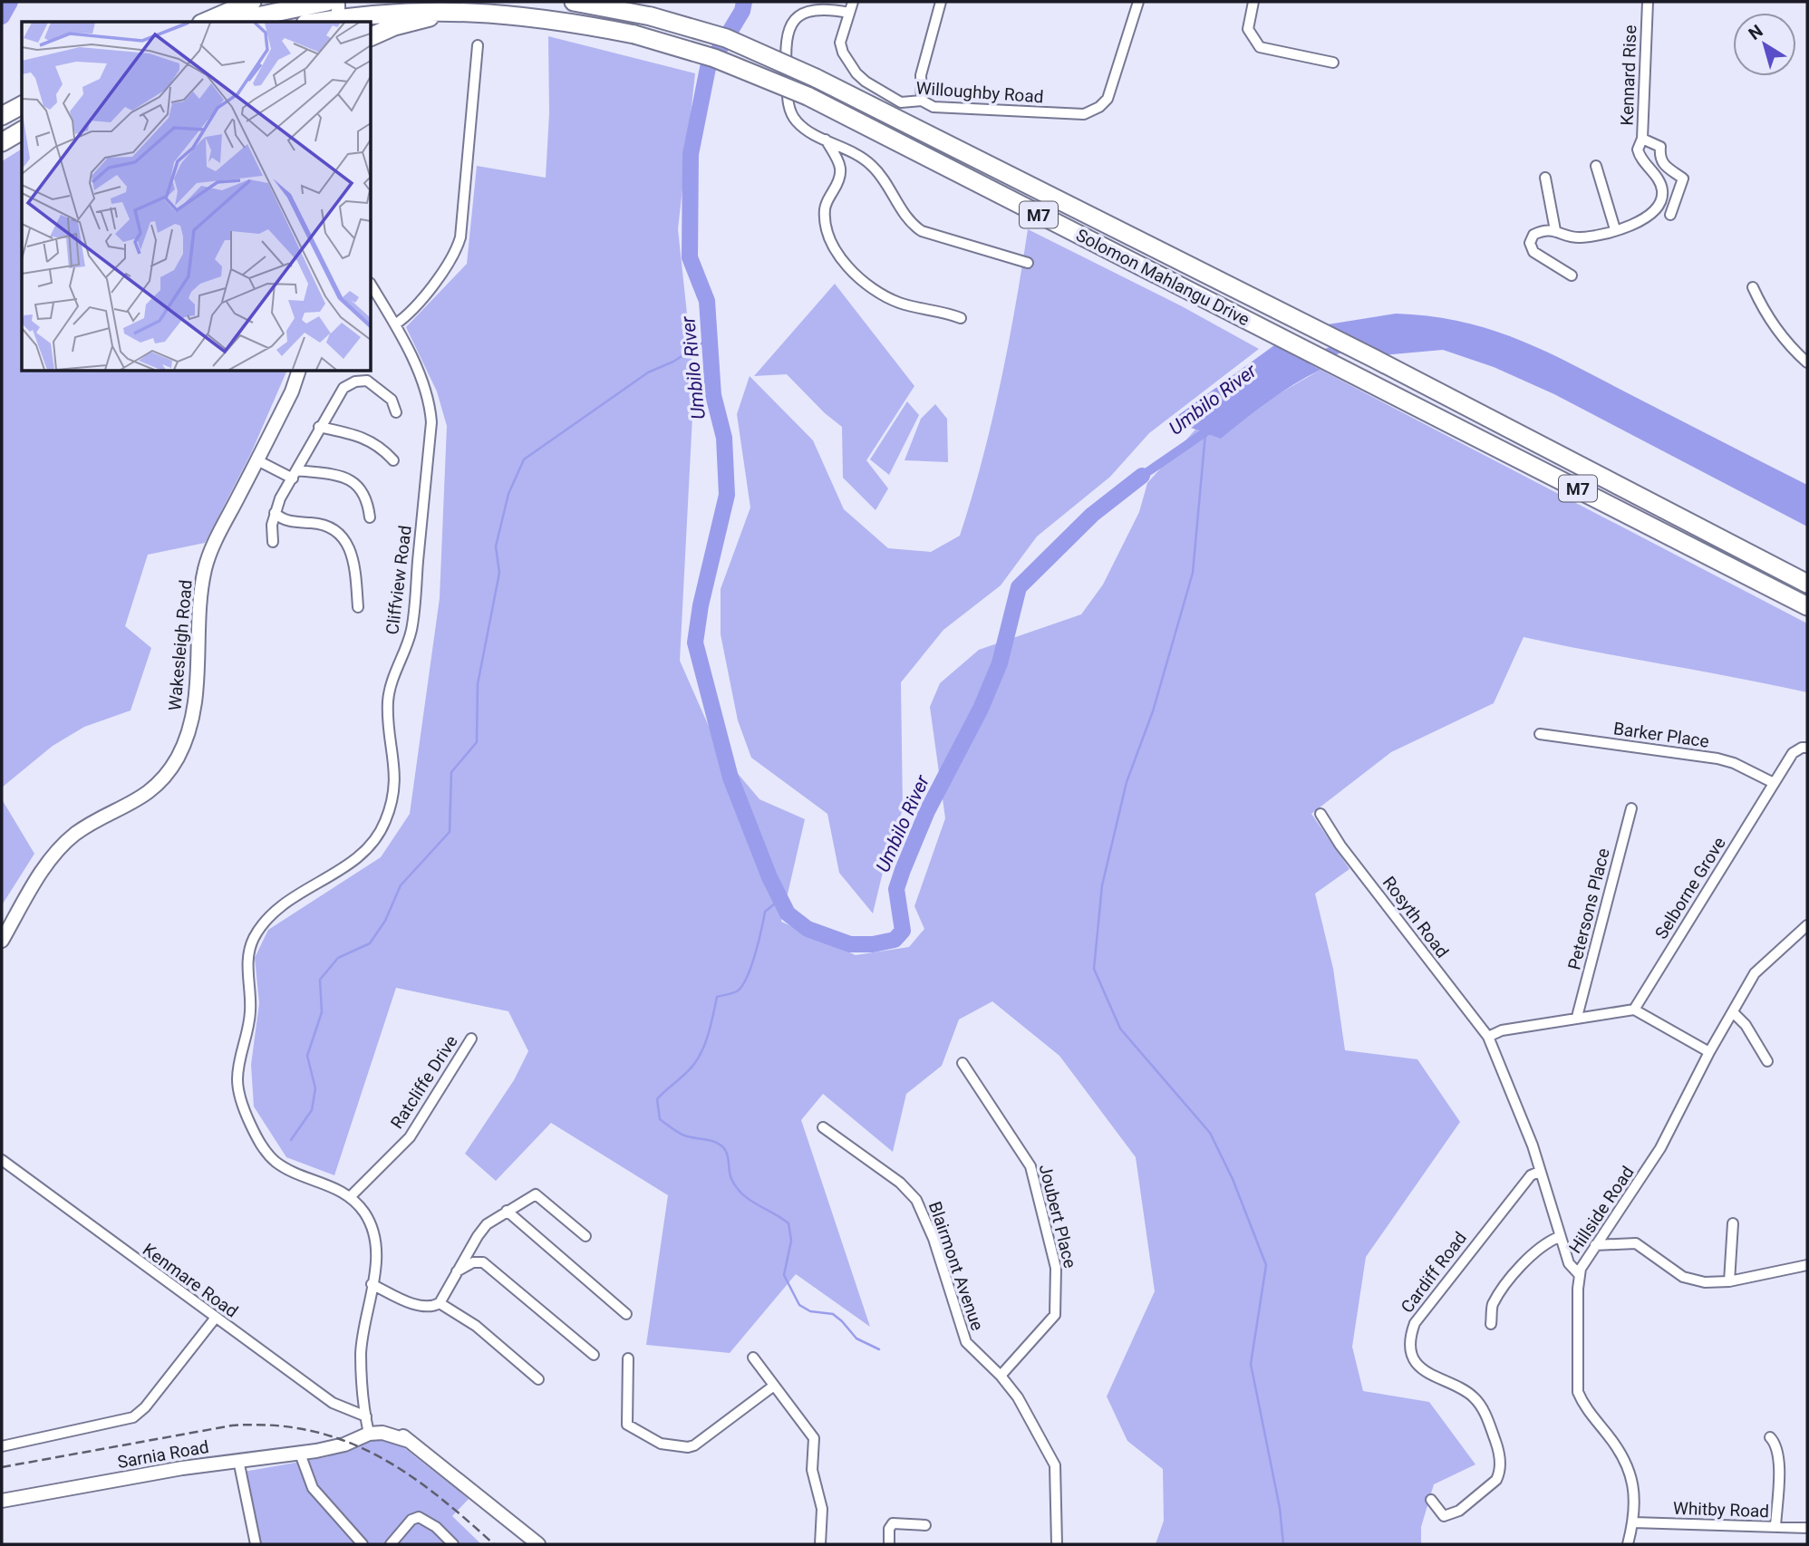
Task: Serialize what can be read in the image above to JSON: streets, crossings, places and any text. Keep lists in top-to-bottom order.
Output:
{
  "streets": {
    "highway": ["M7", "Solomon Mahlangu Drive"],
    "main road": ["Wakesleigh Road", "Sarnia Road"],
    "street": [
      "Kennard Rise",
      "Willoughby Road",
      "Cliffview Road",
      "Barker Place",
      "Selborne Grove",
      "Petersons Place",
      "Rosyth Road",
      "Ratcliffe Drive",
      "Hillside Road",
      "Joubert Place",
      "Blairmont Avenue",
      "Cardiff Road",
      "Kenmare Road",
      "Whitby Road"
    ]
  },
  "crossings": [
    ["Cliffview Road", "Ratcliffe Drive"],
    ["Cliffview Road", "Kenmare Road"],
    ["Cliffview Road", "Sarnia Road"],
    ["Barker Place", "Selborne Grove"],
    ["Hillside Road", "Whitby Road"],
    ["Joubert Place", "Blairmont Avenue"],
    ["Kenmare Road", "Sarnia Road"]
  ],
  "water": ["Umbilo River"],
  "north": "top left"
}
